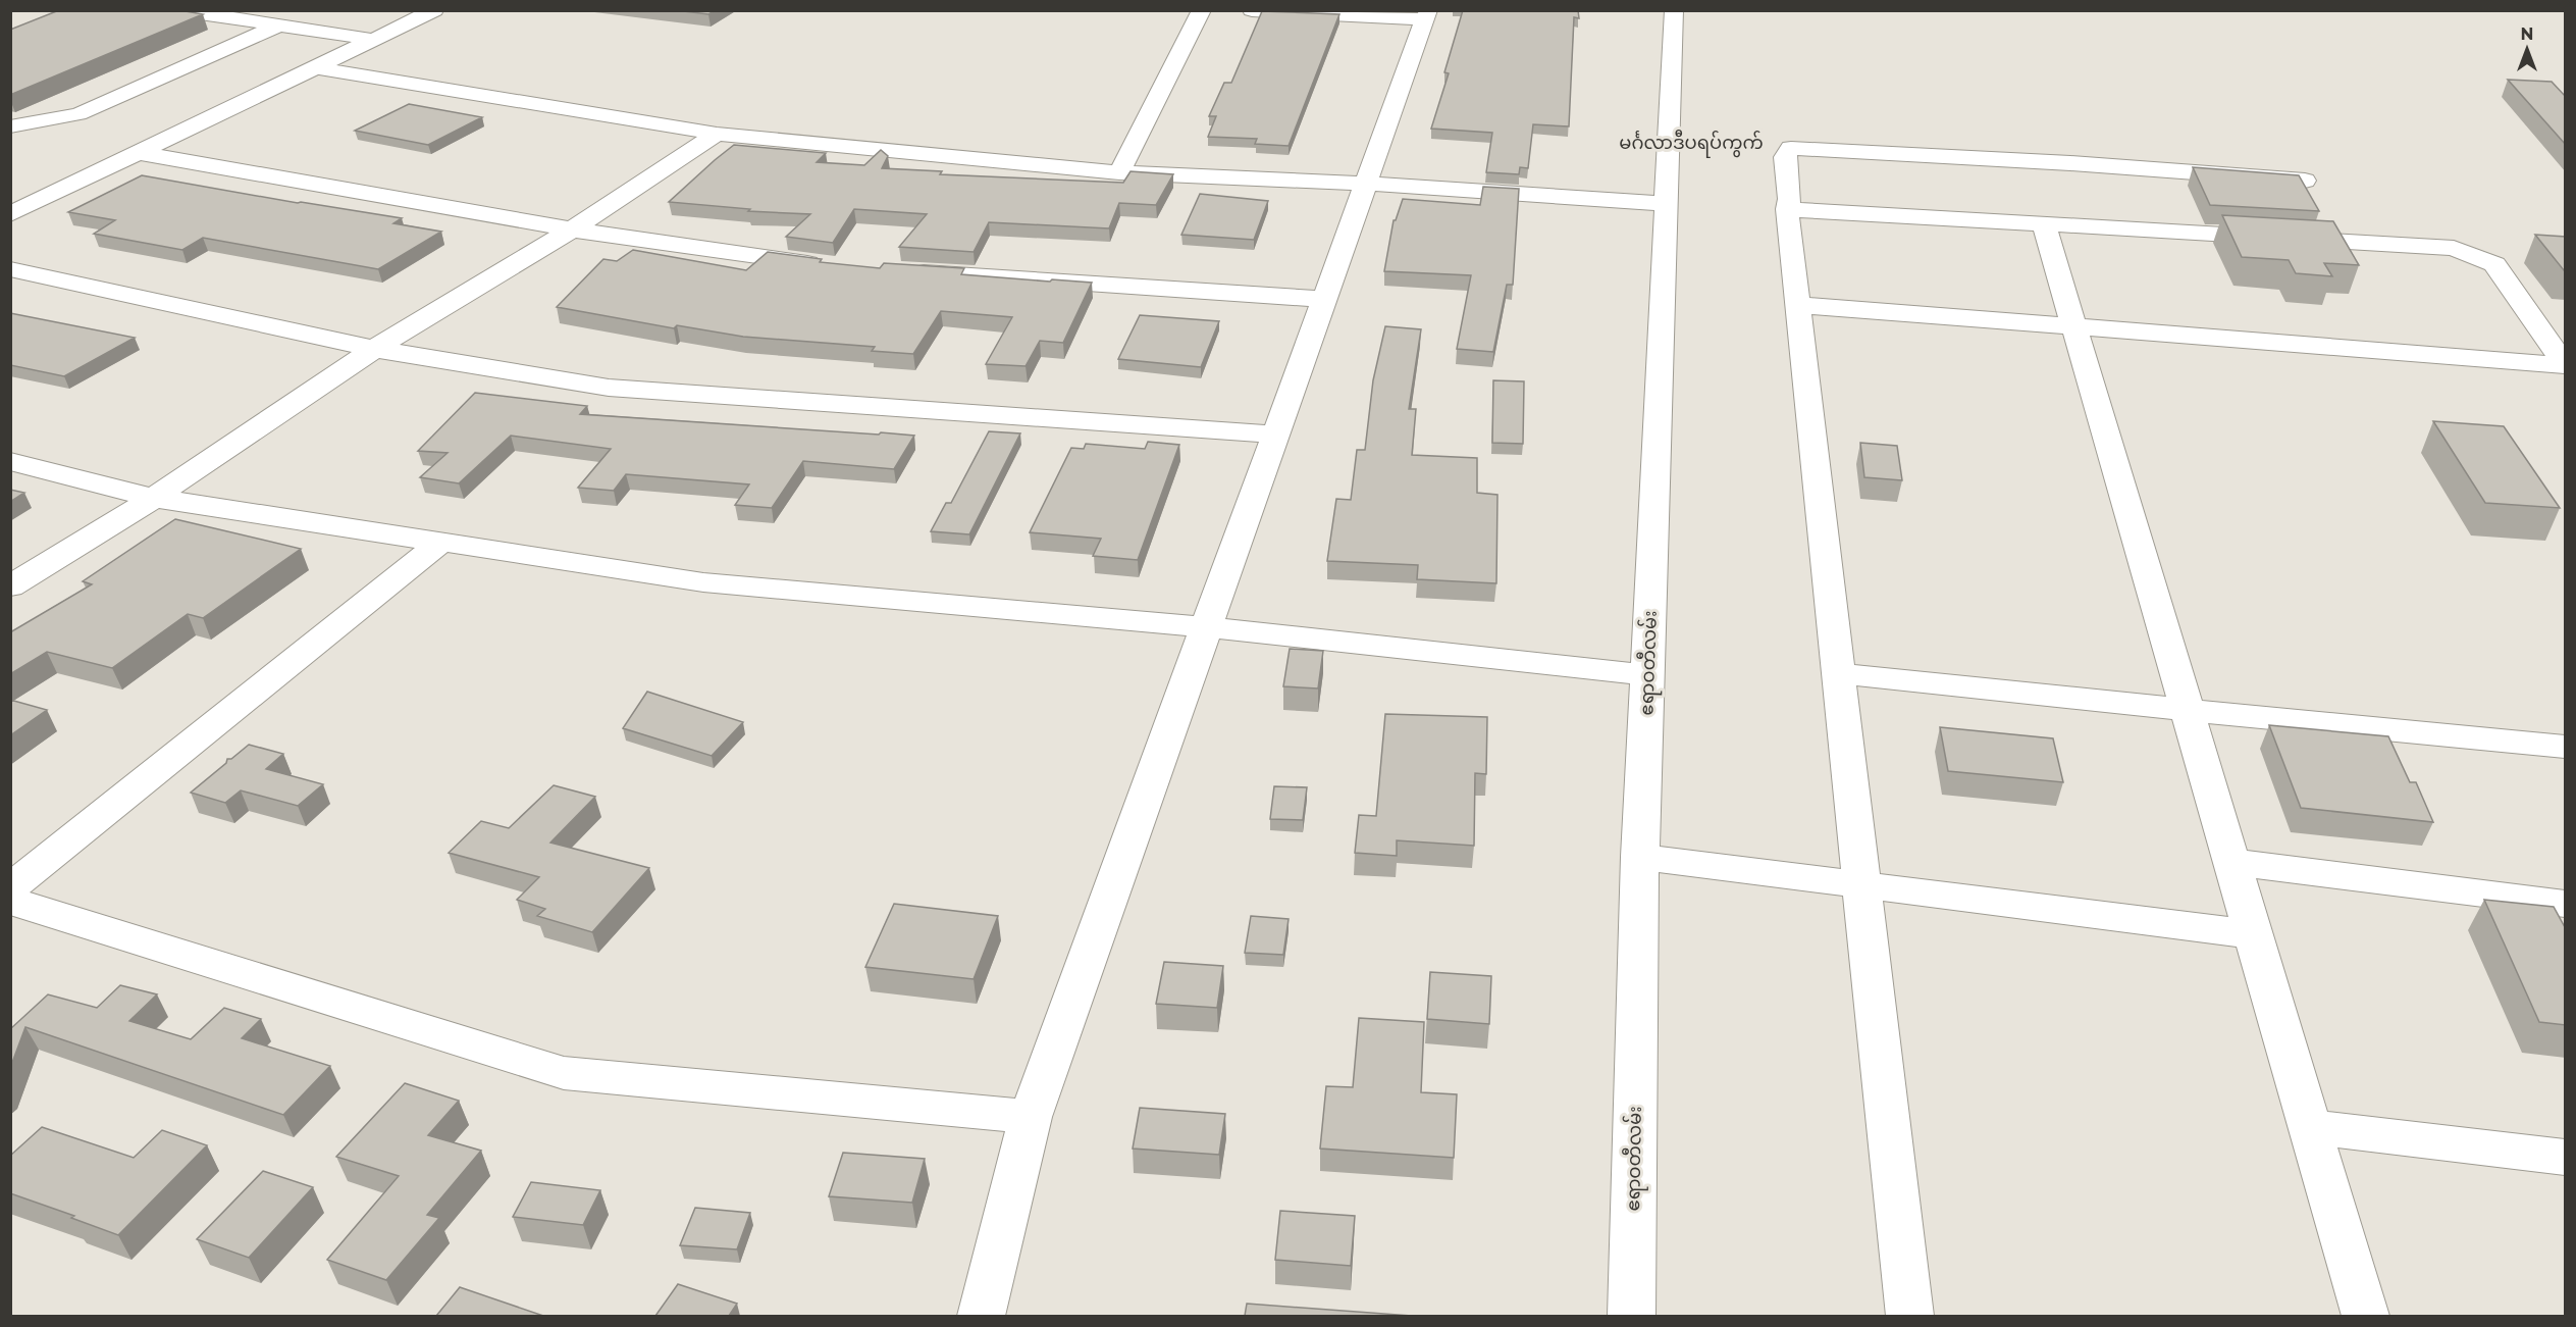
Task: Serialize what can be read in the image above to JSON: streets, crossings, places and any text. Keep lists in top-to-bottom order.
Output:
{
  "streets": {
    "street": ["ဧရာဝတီလမ်း"]
  },
  "districts": ["မင်္ဂလာဒီပရပ်ကွက်"],
  "north": "top"
}
